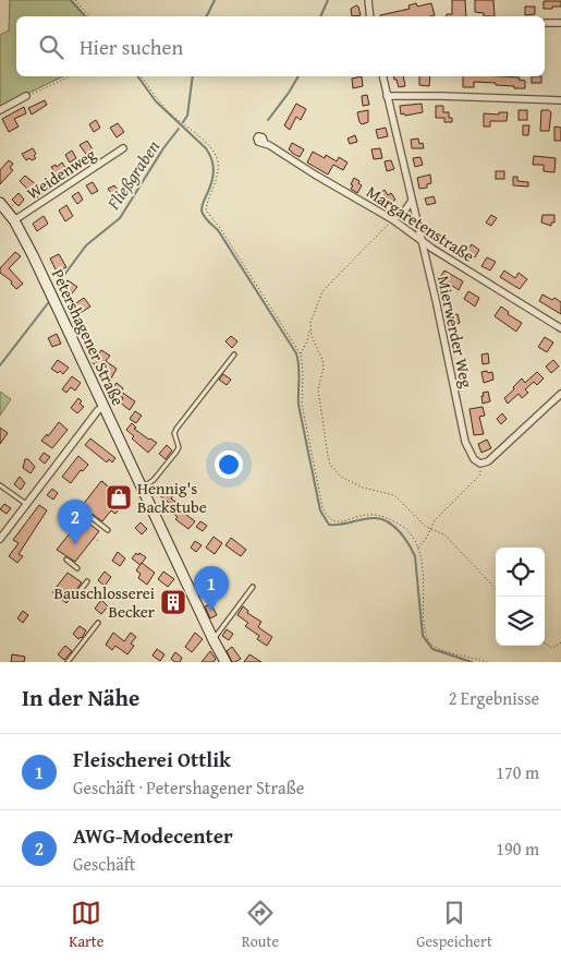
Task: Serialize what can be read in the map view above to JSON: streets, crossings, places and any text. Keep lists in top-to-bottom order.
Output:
{
  "streets": {
    "street": [
      "Weidenweg",
      "Margaretenstraße",
      "Mierwerder Weg",
      "Petershagener Straße"
    ]
  },
  "crossings": [
    ["Weidenweg", "Petershagener Straße"],
    ["Margaretenstraße", "Mierwerder Weg"]
  ],
  "water": ["Fließgraben"],
  "places": {
    "shop": ["Hennig's Backstube"],
    "building": ["Bauschlosserei Becker"]
  },
  "page": {
    "search": "Hier suchen",
    "pins": ["2", "1"],
    "heading": ["In der Nähe", "2 Ergebnisse"],
    "list": [
      {
        "mark": "1",
        "name": "Fleischerei Ottlik",
        "note": "Geschäft · Petershagener Straße",
        "value": "170 m"
      },
      {
        "mark": "2",
        "name": "AWG-Modecenter",
        "note": "Geschäft",
        "value": "190 m"
      }
    ],
    "nav": ["Karte", "Route", "Gespeichert"]
  }
}
